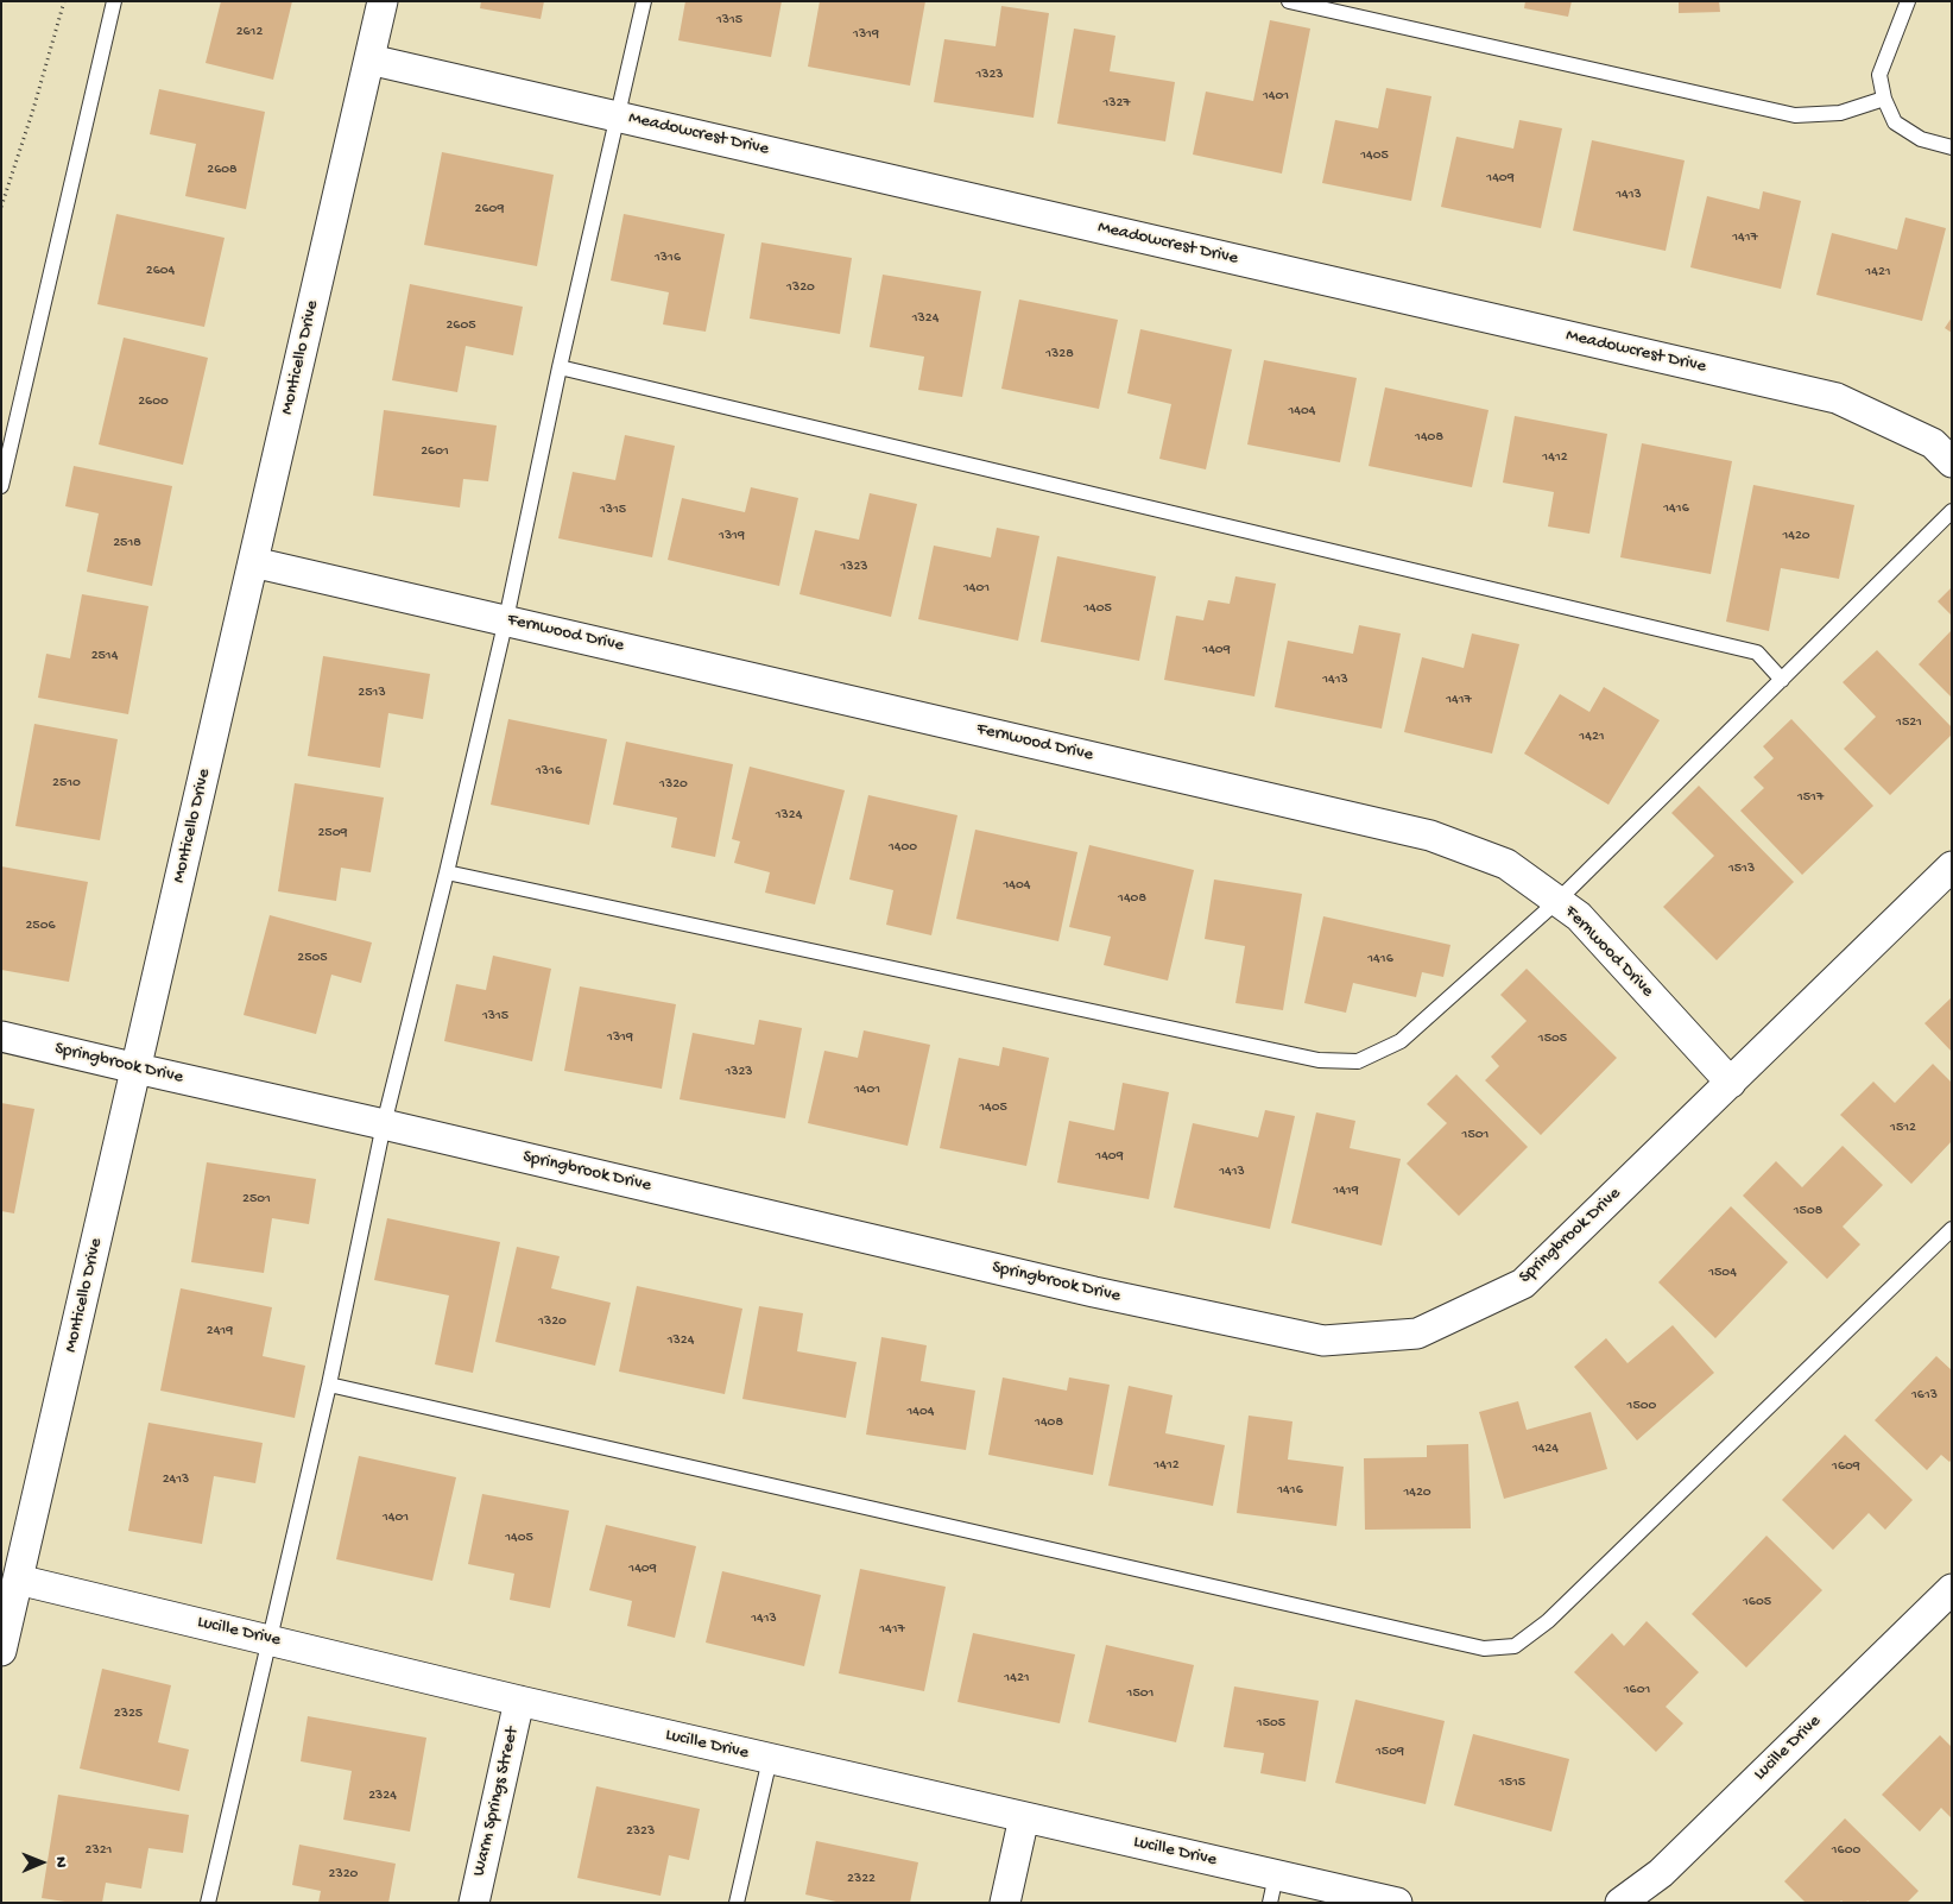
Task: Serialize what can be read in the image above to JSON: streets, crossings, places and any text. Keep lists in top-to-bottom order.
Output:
{
  "streets": {
    "street": [
      "Meadowcrest Drive",
      "Monticello Drive",
      "Fernwood Drive",
      "Springbrook Drive",
      "Lucille Drive",
      "Warm Springs Street"
    ]
  },
  "crossings": [
    ["Meadowcrest Drive", "Monticello Drive"],
    ["Monticello Drive", "Fernwood Drive"],
    ["Monticello Drive", "Springbrook Drive"],
    ["Monticello Drive", "Lucille Drive"],
    ["Fernwood Drive", "Springbrook Drive"],
    ["Lucille Drive", "Warm Springs Street"]
  ],
  "house_numbers": [
    "1315",
    "2612",
    "1319",
    "1323",
    "1401",
    "1327",
    "1405",
    "2608",
    "1409",
    "1413",
    "2609",
    "1417",
    "1316",
    "2604",
    "1421",
    "1320",
    "1324",
    "2605",
    "1328",
    "2600",
    "1404",
    "1408",
    "2601",
    "1412",
    "1416",
    "1315",
    "1319",
    "1420",
    "2518",
    "1323",
    "1401",
    "1405",
    "1409",
    "2514",
    "1413",
    "2513",
    "1417",
    "1521",
    "1421",
    "1316",
    "2510",
    "1320",
    "1517",
    "1324",
    "2509",
    "1400",
    "1513",
    "1404",
    "1408",
    "2506",
    "2505",
    "1416",
    "1315",
    "1319",
    "1505",
    "1323",
    "1401",
    "1405",
    "1512",
    "1501",
    "1409",
    "1413",
    "1419",
    "2501",
    "1508",
    "1504",
    "1320",
    "2419",
    "1324",
    "1613",
    "1500",
    "1404",
    "1408",
    "1424",
    "1412",
    "1609",
    "2413",
    "1416",
    "1420",
    "1401",
    "1405",
    "1409",
    "1605",
    "1413",
    "1417",
    "1421",
    "1601",
    "1501",
    "2325",
    "1505",
    "1509",
    "1515",
    "2324",
    "2323",
    "2321",
    "1600",
    "2320",
    "2322"
  ],
  "north": "right"
}
